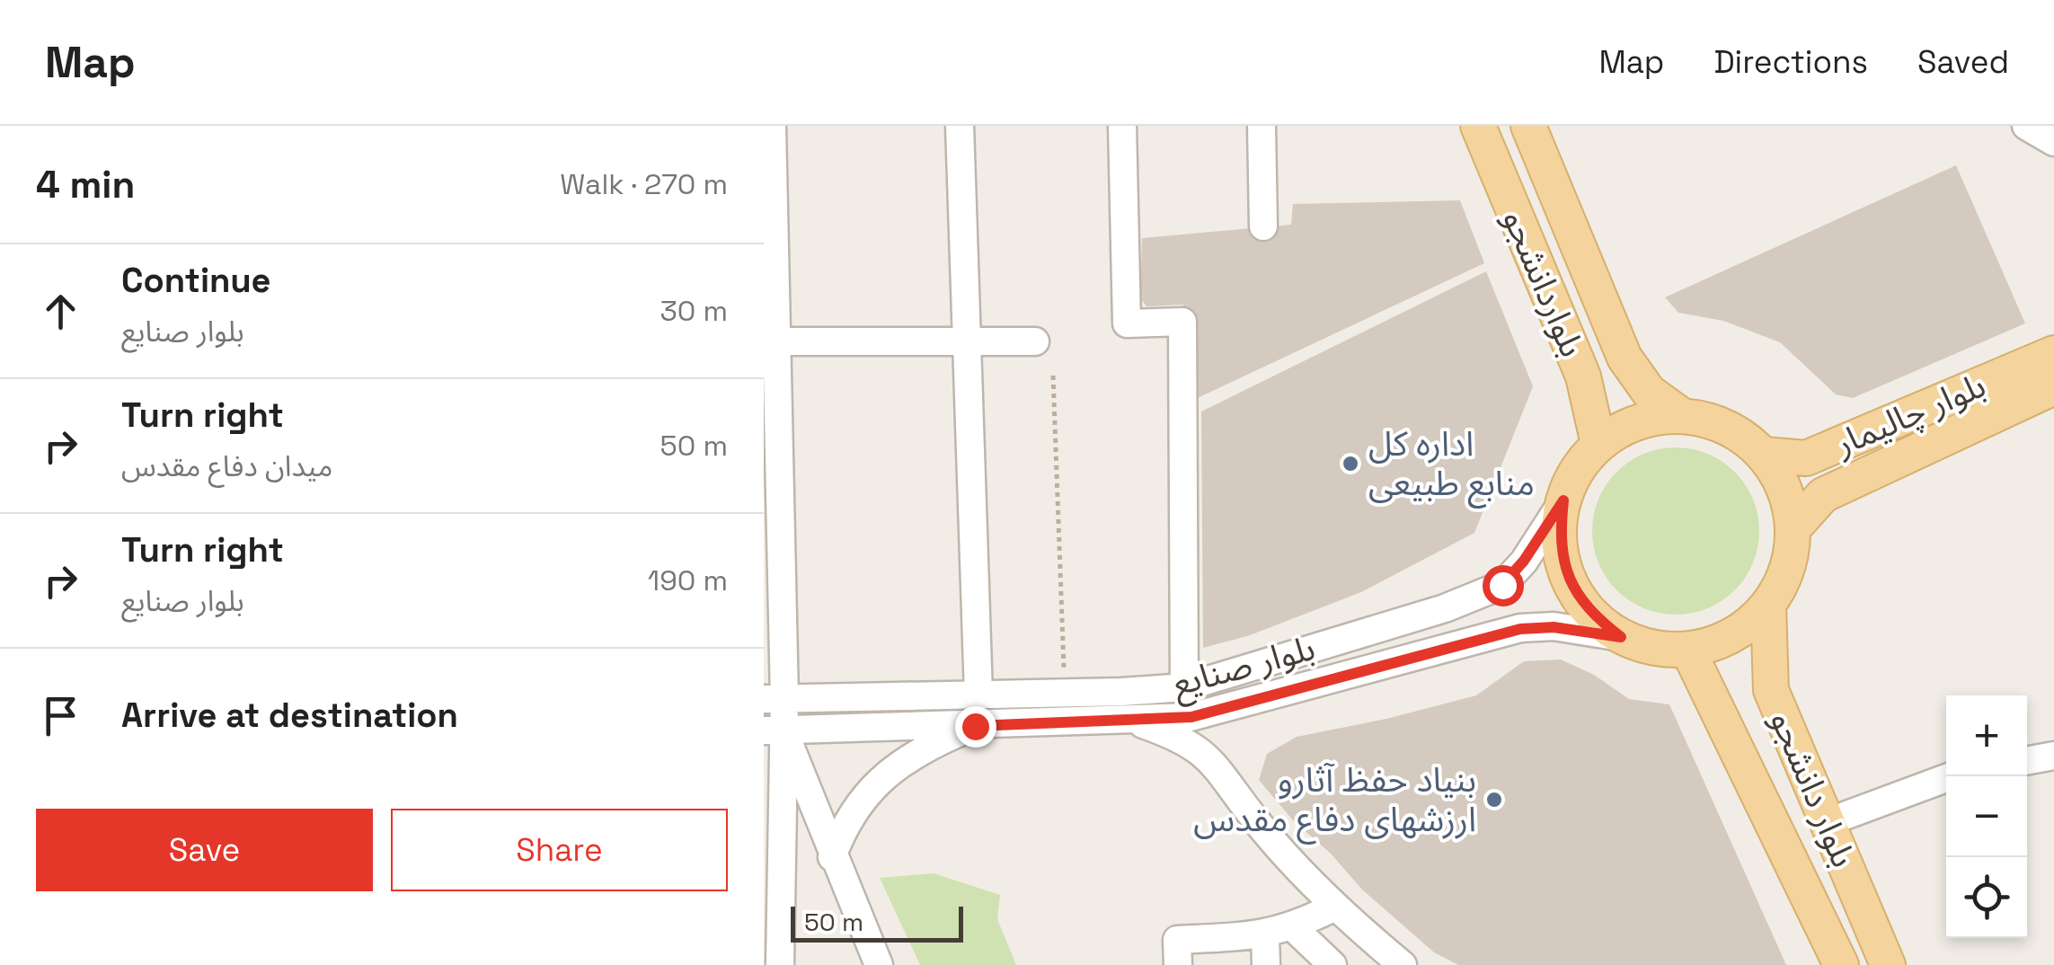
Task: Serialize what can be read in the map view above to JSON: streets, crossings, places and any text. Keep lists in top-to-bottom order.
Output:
{
  "streets": {
    "main road": ["بلواردانشجو", "بلوار چالیمار", "بلوار دانشجو"],
    "street": ["بلوار صنایع"]
  },
  "crossings": [
    ["بلواردانشجو", "بلوار چالیمار"],
    ["بلواردانشجو", "بلوار صنایع"],
    ["بلواردانشجو", "بلوار دانشجو"],
    ["بلوار چالیمار", "بلوار صنایع"],
    ["بلوار چالیمار", "بلوار دانشجو"],
    ["بلوار صنایع", "بلوار دانشجو"]
  ],
  "places": ["اداره کل منابع طبیعی", "بنیاد حفظ آثارو ارزشهای دفاع مقدس"],
  "scale_bar": "50 m",
  "page": {
    "header": "Map",
    "nav": ["Map", "Directions", "Saved"],
    "heading": ["4 min", "Walk · 270 m"],
    "list": [
      ["Continue", "بلوار صنایع", "30 m"],
      ["Turn right", "میدان دفاع مقدس", "50 m"],
      ["Turn right", "بلوار صنایع", "190 m"],
      "Arrive at destination"
    ],
    "map_buttons": ["+", "−"],
    "buttons": ["Save", "Share"],
    "scale": "50 m"
  }
}
